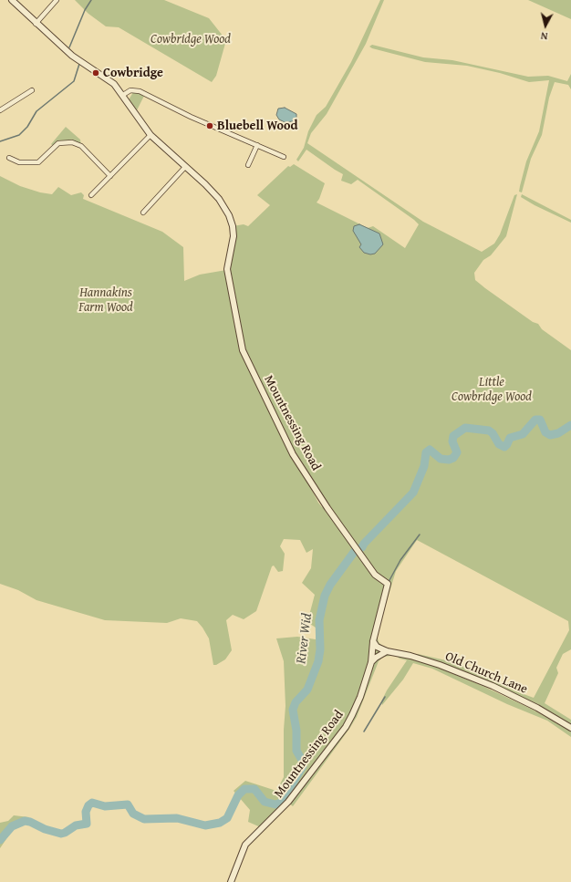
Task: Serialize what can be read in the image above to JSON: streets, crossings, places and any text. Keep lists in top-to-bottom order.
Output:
{
  "streets": {
    "street": ["Mountnessing Road", "Old Church Lane"]
  },
  "crossings": [
    ["Mountnessing Road", "Old Church Lane"]
  ],
  "water": ["River Wid"],
  "parks": ["Cowbridge Wood", "Hannakins Farm Wood", "Little Cowbridge Wood"],
  "places": ["Cowbridge", "Bluebell Wood"],
  "north": "bottom"
}
